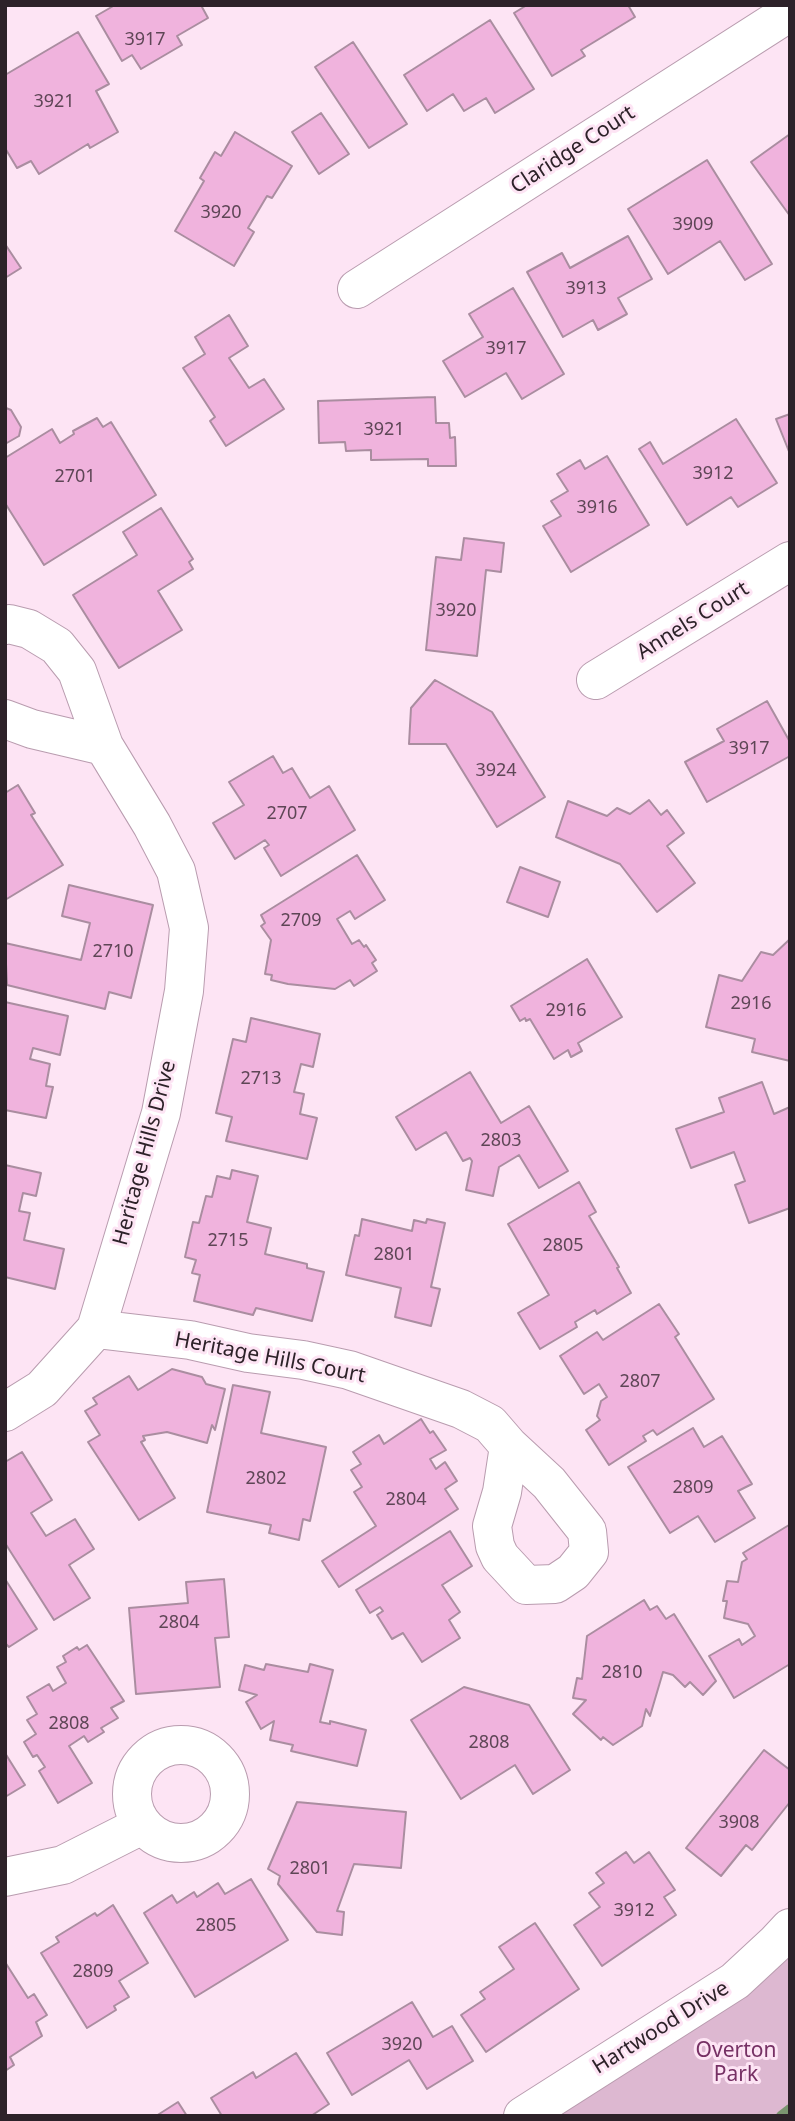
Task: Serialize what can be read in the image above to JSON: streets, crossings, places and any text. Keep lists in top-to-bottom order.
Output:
{
  "streets": {
    "street": [
      "Claridge Court",
      "Annels Court",
      "Heritage Hills Drive",
      "Heritage Hills Court",
      "Hartwood Drive"
    ]
  },
  "crossings": [
    ["Heritage Hills Drive", "Heritage Hills Court"]
  ],
  "parks": ["Overton Park"],
  "house_numbers": [
    "3917",
    "3921",
    "3920",
    "3909",
    "3913",
    "3917",
    "3921",
    "3912",
    "2701",
    "3916",
    "3920",
    "3917",
    "3924",
    "2707",
    "2709",
    "2710",
    "2916",
    "2916",
    "2713",
    "2803",
    "2715",
    "2805",
    "2801",
    "2807",
    "2802",
    "2809",
    "2804",
    "2804",
    "2810",
    "2808",
    "2808",
    "3908",
    "2801",
    "3912",
    "2805",
    "2809",
    "3920"
  ]
}
